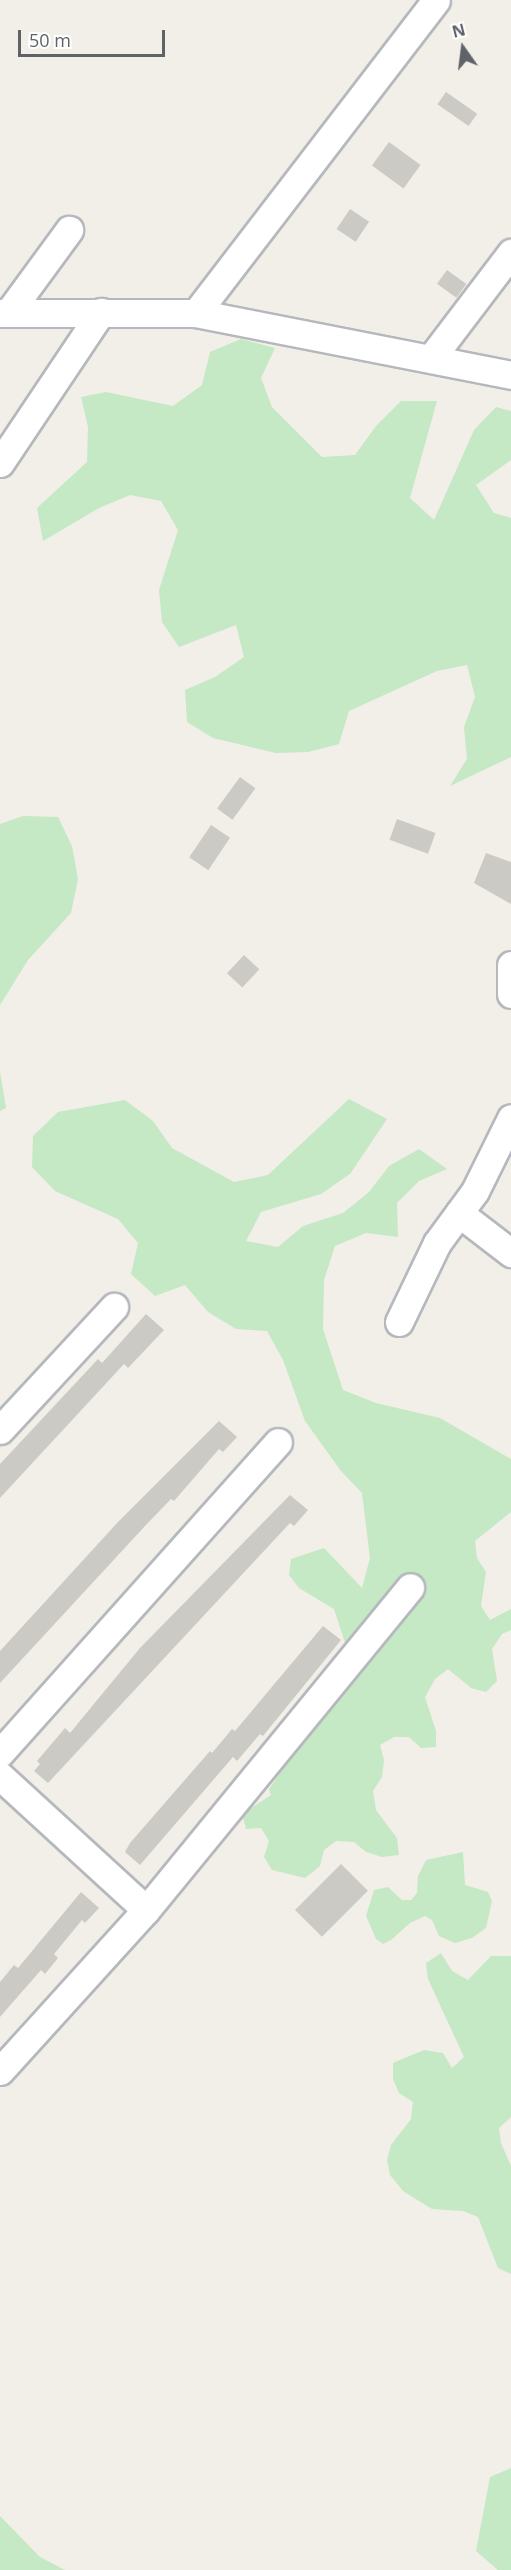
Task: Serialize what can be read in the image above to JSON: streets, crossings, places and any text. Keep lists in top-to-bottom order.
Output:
{
  "scale_bar": "50 m",
  "north": "top"
}
